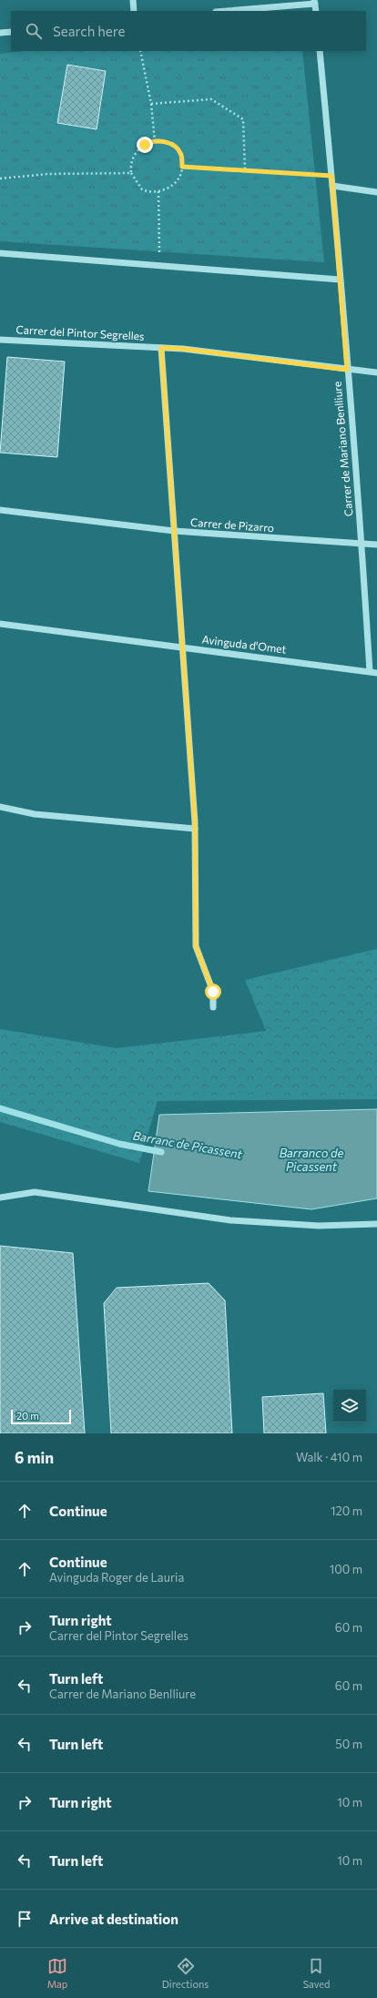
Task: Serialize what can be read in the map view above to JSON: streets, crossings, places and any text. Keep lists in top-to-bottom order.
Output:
{
  "streets": {
    "street": [
      "Carrer del Pintor Segrelles",
      "Carrer de Mariano Benlliure",
      "Carrer de Pizarro",
      "Avinguda d'Omet"
    ]
  },
  "crossings": [
    ["Carrer del Pintor Segrelles", "Carrer de Mariano Benlliure"],
    ["Carrer de Mariano Benlliure", "Carrer de Pizarro"],
    ["Carrer de Mariano Benlliure", "Avinguda d'Omet"]
  ],
  "water": ["Barranc de Picassent", "Barranco de Picassent"],
  "scale_bar": "20 m",
  "page": {
    "search": "Search here",
    "scale": "20 m",
    "heading": ["6 min", "Walk · 410 m"],
    "list": [
      ["Continue", "120 m"],
      ["Continue", "Avinguda Roger de Lauria", "100 m"],
      ["Turn right", "Carrer del Pintor Segrelles", "60 m"],
      ["Turn left", "Carrer de Mariano Benlliure", "60 m"],
      ["Turn left", "50 m"],
      ["Turn right", "10 m"],
      ["Turn left", "10 m"],
      "Arrive at destination"
    ],
    "nav": ["Map", "Directions", "Saved"]
  }
}
